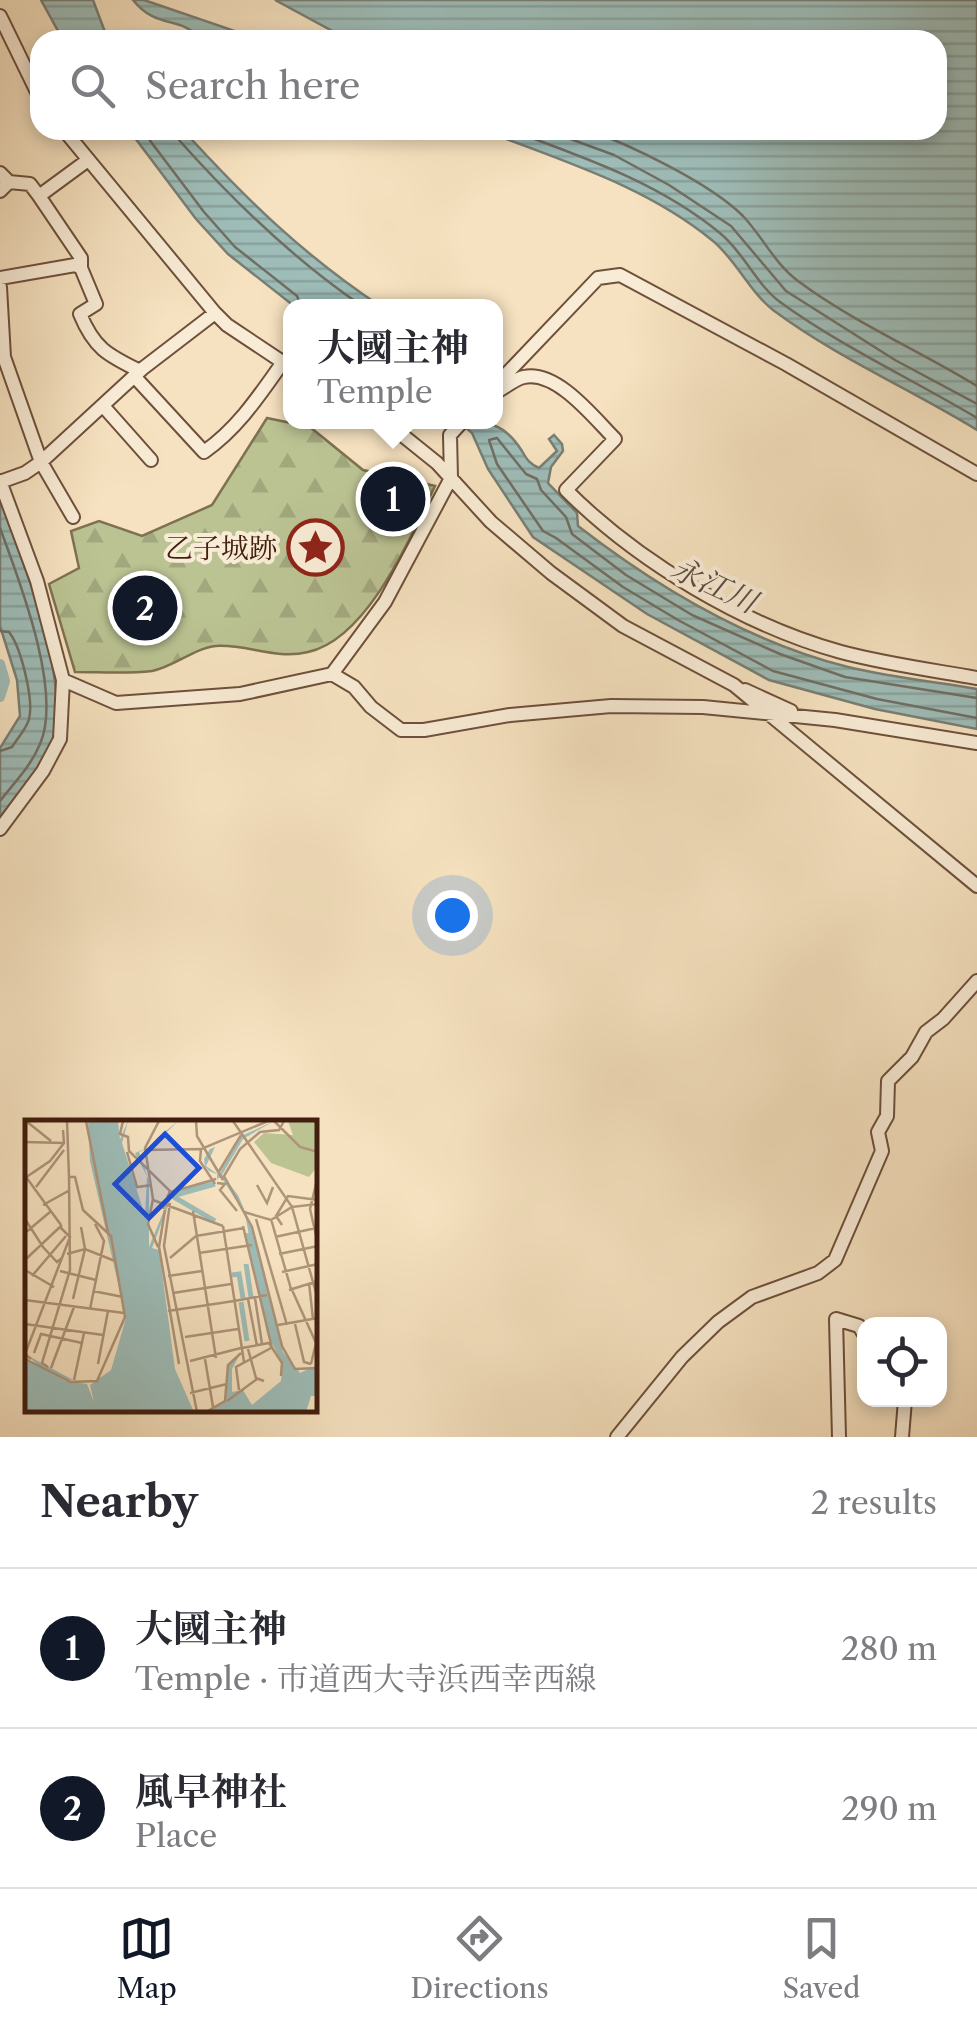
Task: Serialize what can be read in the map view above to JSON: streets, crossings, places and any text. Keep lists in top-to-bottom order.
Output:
{
  "water": ["永江川"],
  "places": {
    "place": ["乙子城跡"]
  },
  "page": {
    "search": "Search here",
    "popup": ["大國主神", "Temple"],
    "pins": ["1", "2"],
    "heading": ["Nearby", "2 results"],
    "list": [
      {
        "mark": "1",
        "name": "大國主神",
        "note": "Temple · 市道西大寺浜西幸西線",
        "value": "280 m"
      },
      {
        "mark": "2",
        "name": "風早神社",
        "note": "Place",
        "value": "290 m"
      }
    ],
    "nav": ["Map", "Directions", "Saved"]
  }
}
